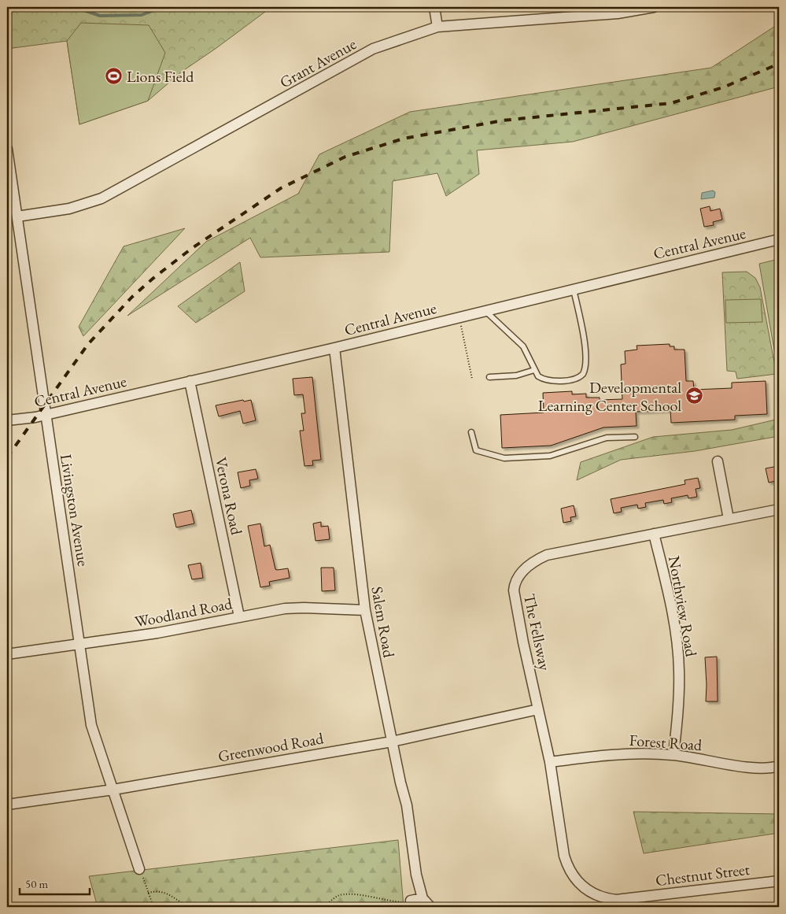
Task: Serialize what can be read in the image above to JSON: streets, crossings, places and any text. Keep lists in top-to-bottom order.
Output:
{
  "streets": {
    "street": [
      "Grant Avenue",
      "Central Avenue",
      "Verona Road",
      "Livingston Avenue",
      "Northview Road",
      "Woodland Road",
      "Salem Road",
      "The Fellsway",
      "Forest Road",
      "Greenwood Road",
      "Chestnut Street"
    ]
  },
  "crossings": [
    ["Grant Avenue", "Livingston Avenue"],
    ["Central Avenue", "Verona Road"],
    ["Central Avenue", "Livingston Avenue"],
    ["Central Avenue", "Salem Road"],
    ["Verona Road", "Woodland Road"],
    ["Livingston Avenue", "Woodland Road"],
    ["Livingston Avenue", "Greenwood Road"],
    ["Northview Road", "The Fellsway"],
    ["Northview Road", "Forest Road"],
    ["Woodland Road", "Salem Road"],
    ["Salem Road", "Greenwood Road"],
    ["The Fellsway", "Forest Road"],
    ["The Fellsway", "Greenwood Road"],
    ["The Fellsway", "Chestnut Street"]
  ],
  "places": {
    "sports": ["Lions Field"],
    "school or university": ["Developmental Learning Center School"]
  },
  "scale_bar": "50 m"
}
